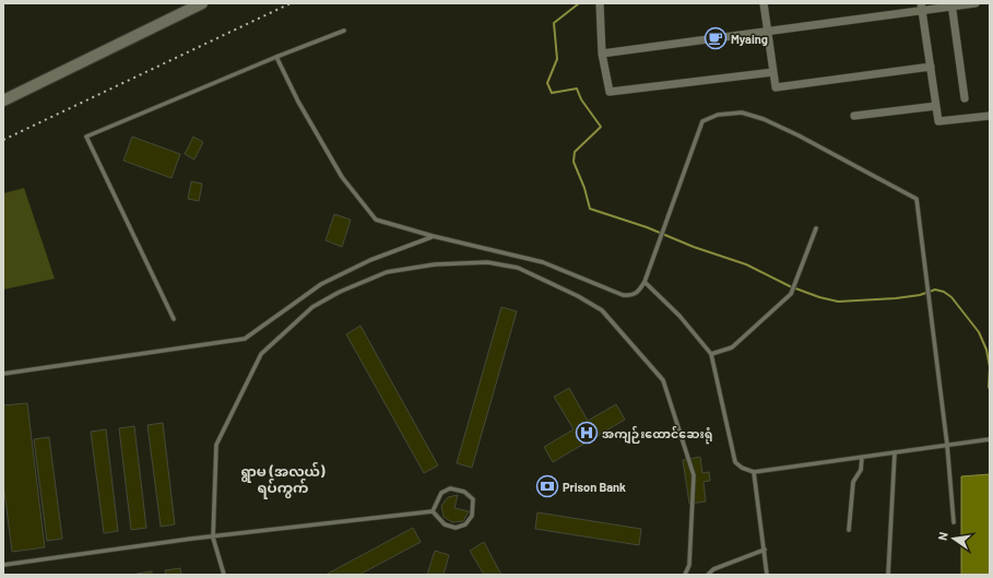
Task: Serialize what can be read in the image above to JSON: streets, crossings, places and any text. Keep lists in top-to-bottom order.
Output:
{
  "districts": ["ရွာမ (အလယ်) ရပ်ကွက်"],
  "places": {
    "cafe": ["Myaing"],
    "hospital": ["အကျဉ်းထောင်ဆေးရုံ"],
    "bank": ["Prison Bank"]
  },
  "north": "left"
}
